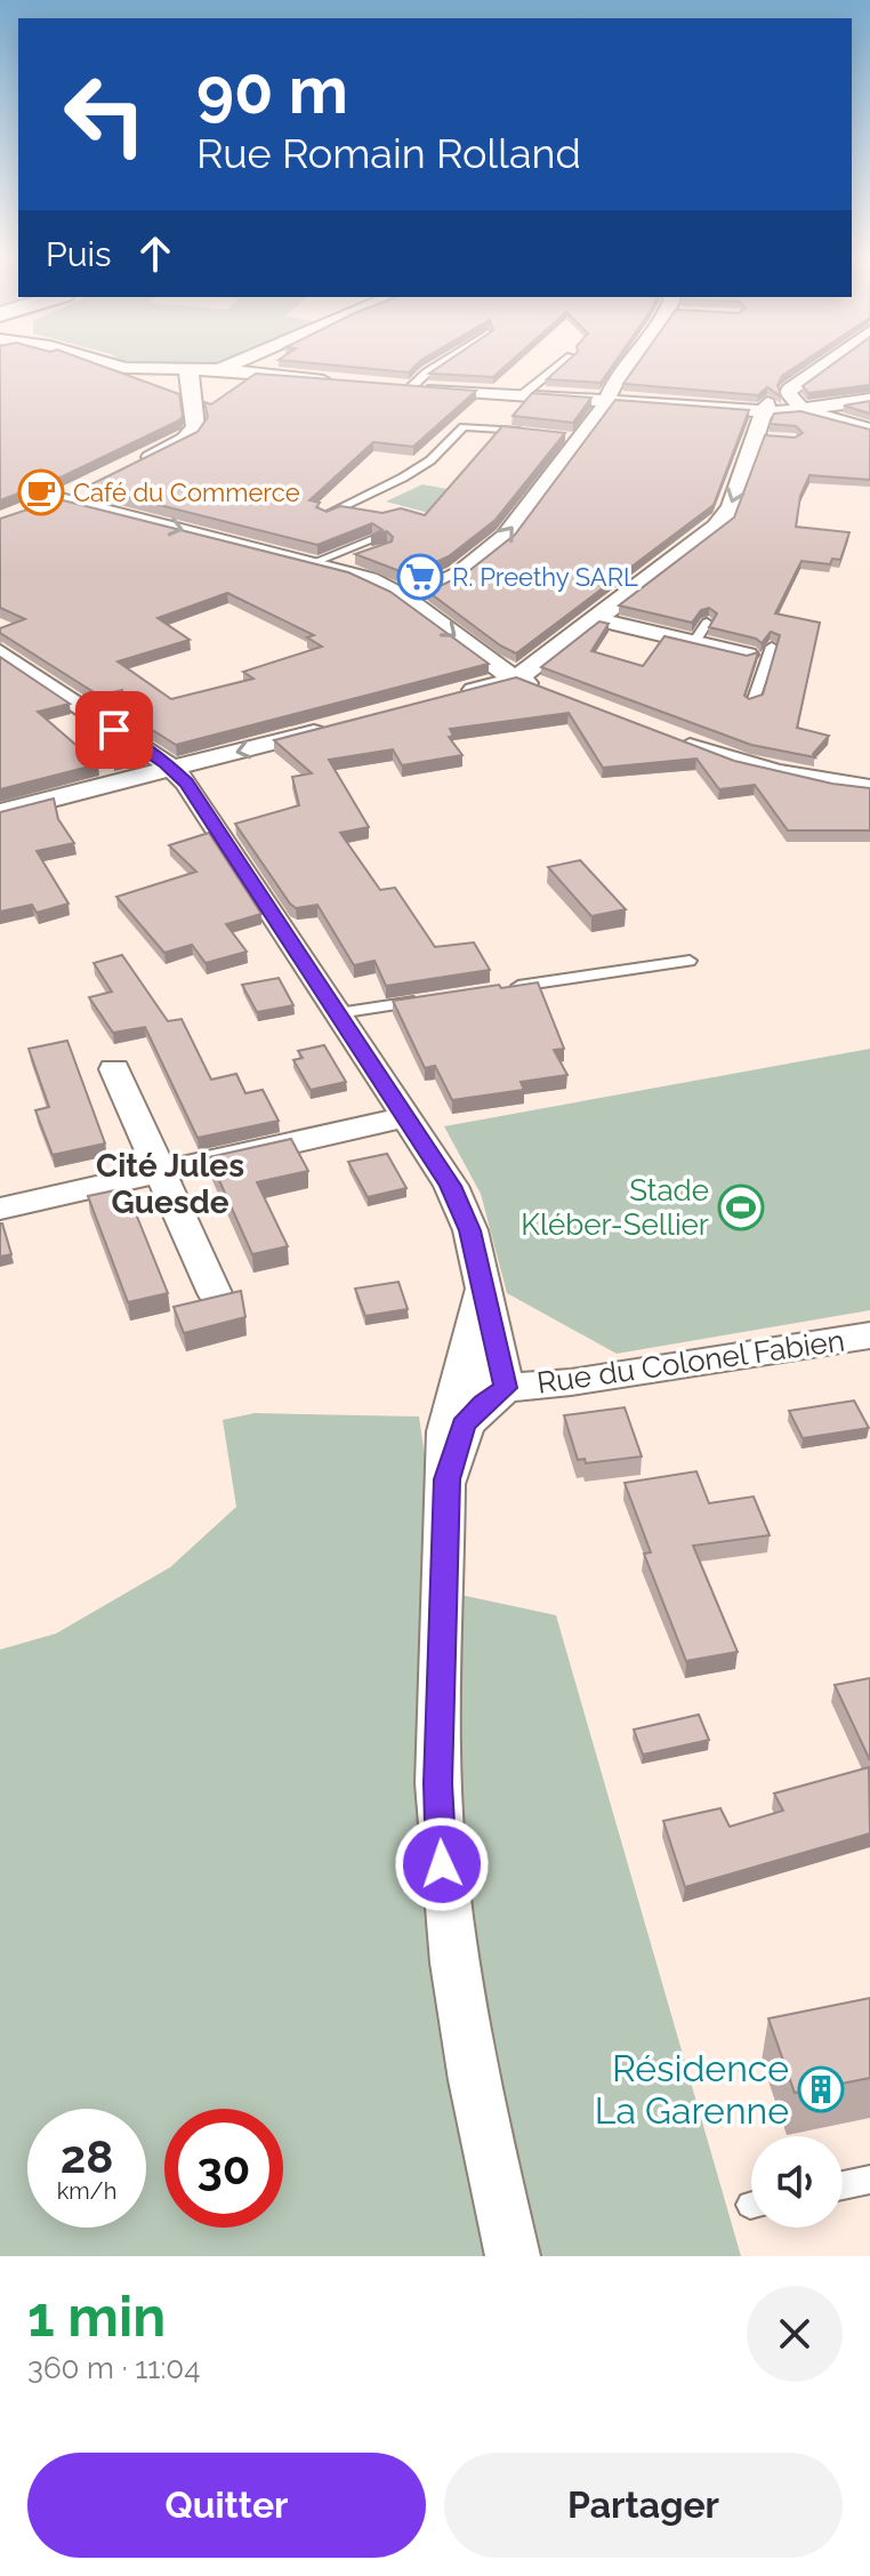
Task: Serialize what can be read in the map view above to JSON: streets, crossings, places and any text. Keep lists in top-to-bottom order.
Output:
{
  "streets": {
    "street": ["Rue du Colonel Fabien"]
  },
  "districts": ["Cité Jules Guesde"],
  "places": {
    "cafe": ["Café du Commerce"],
    "supermarket": ["R. Preethy SARL"],
    "sports": ["Stade Kléber-Sellier"],
    "building": ["Résidence La Garenne"]
  },
  "page": {
    "turn": ["90 m", "Rue Romain Rolland"],
    "then": "Puis",
    "speed": "28 km/h",
    "limit": "30",
    "heading": ["1 min", "360 m · 11:04"],
    "buttons": ["Quitter", "Partager"]
  }
}
